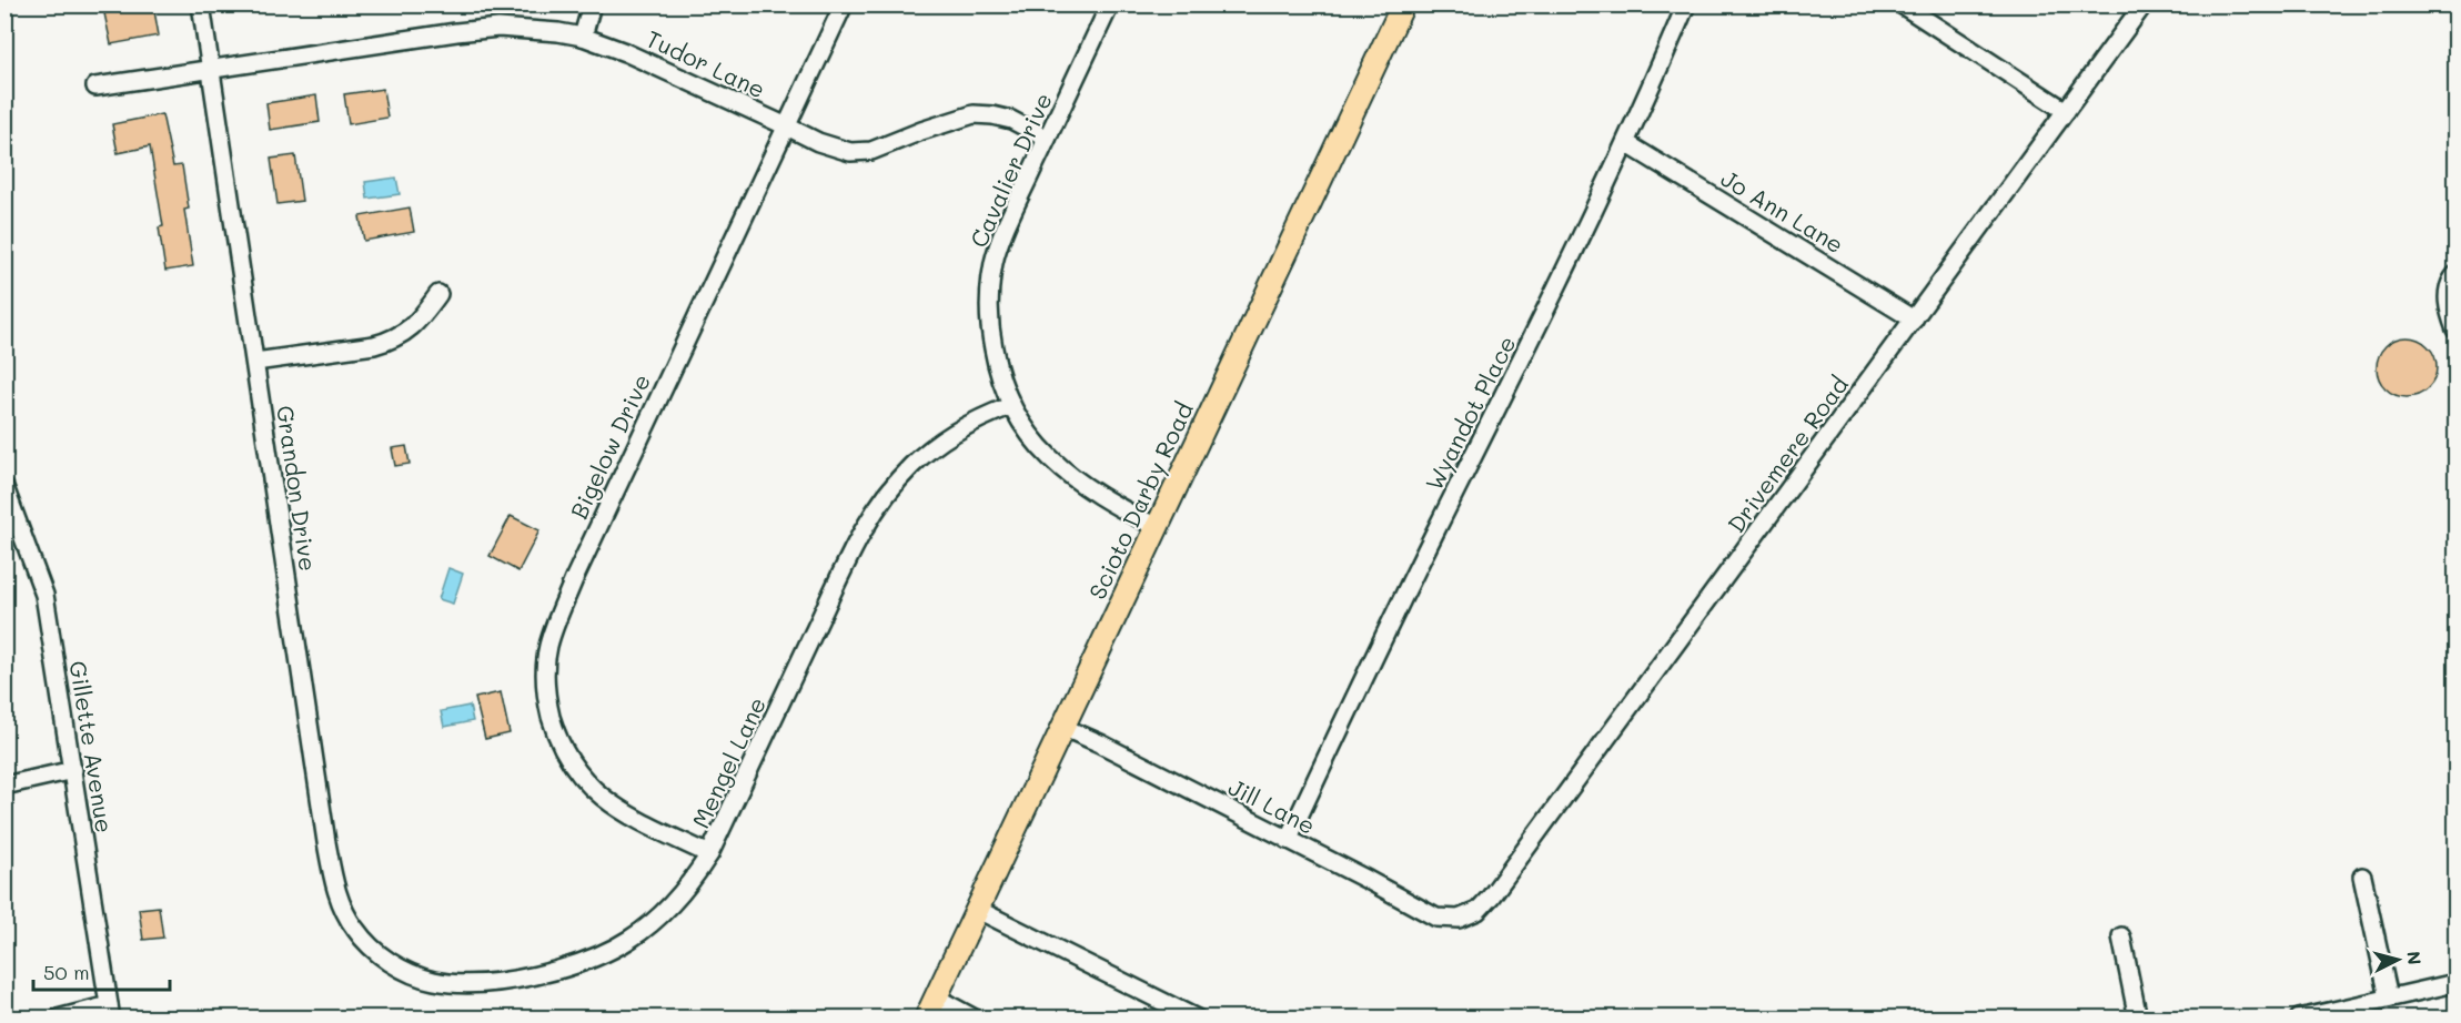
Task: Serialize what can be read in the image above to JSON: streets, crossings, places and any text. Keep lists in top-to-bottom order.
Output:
{
  "streets": {
    "main road": ["Scioto Darby Road"],
    "street": [
      "Tudor Lane",
      "Cavalier Drive",
      "Jo Ann Lane",
      "Wyandot Place",
      "Bigelow Drive",
      "Drivemere Road",
      "Grandon Drive",
      "Gillette Avenue",
      "Mengel Lane",
      "Jill Lane"
    ]
  },
  "crossings": [
    ["Tudor Lane", "Cavalier Drive"],
    ["Tudor Lane", "Bigelow Drive"],
    ["Tudor Lane", "Grandon Drive"],
    ["Cavalier Drive", "Scioto Darby Road"],
    ["Cavalier Drive", "Mengel Lane"],
    ["Jo Ann Lane", "Wyandot Place"],
    ["Jo Ann Lane", "Drivemere Road"],
    ["Wyandot Place", "Jill Lane"],
    ["Bigelow Drive", "Mengel Lane"],
    ["Drivemere Road", "Jill Lane"],
    ["Grandon Drive", "Mengel Lane"],
    ["Scioto Darby Road", "Jill Lane"]
  ],
  "scale_bar": "50 m",
  "north": "right"
}
